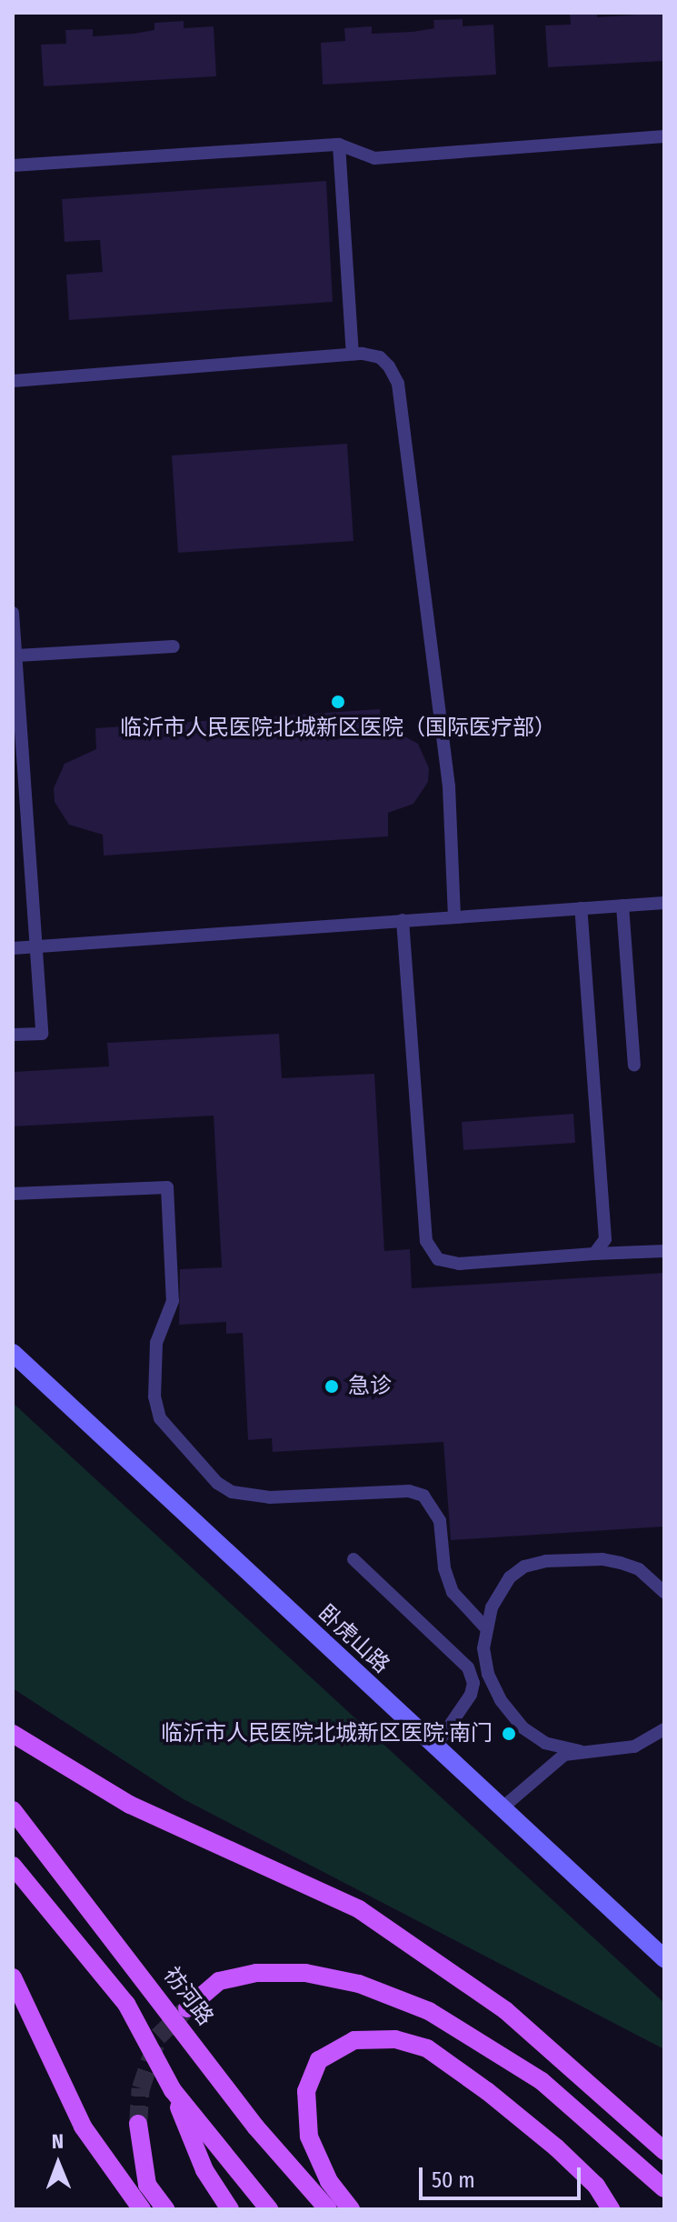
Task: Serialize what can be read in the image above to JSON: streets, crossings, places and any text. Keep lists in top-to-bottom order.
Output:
{
  "streets": {
    "main road": ["祊河路"],
    "street": ["卧虎山路"]
  },
  "places": ["临沂市人民医院北城新区医院（国际医疗部）", "急诊", "临沂市人民医院北城新区医院·南门"],
  "scale_bar": "50 m",
  "north": "top"
}
